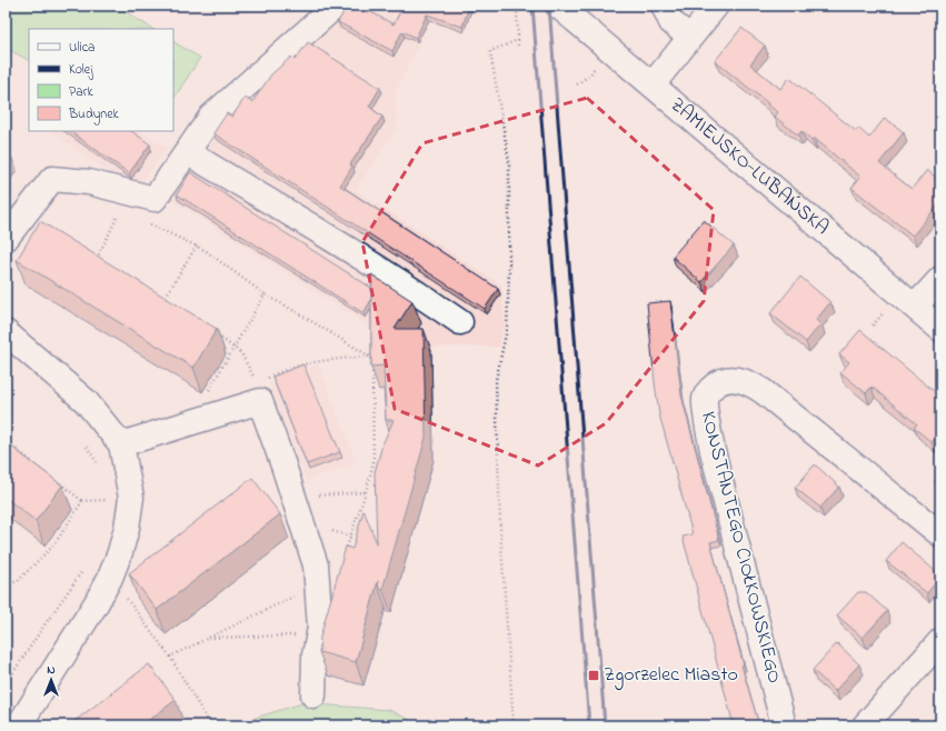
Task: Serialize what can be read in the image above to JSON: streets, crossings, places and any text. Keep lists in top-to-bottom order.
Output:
{
  "streets": {
    "street": ["ZAMIEJSKO-LUBAŃSKA", "KONSTANTEGO CIOŁKOWSKIEGO"]
  },
  "places": {
    "transit": ["Zgorzelec Miasto"]
  },
  "legend": [
    "Ulica",
    "Kolej",
    "Park",
    "Budynek"
  ],
  "north": "top"
}
